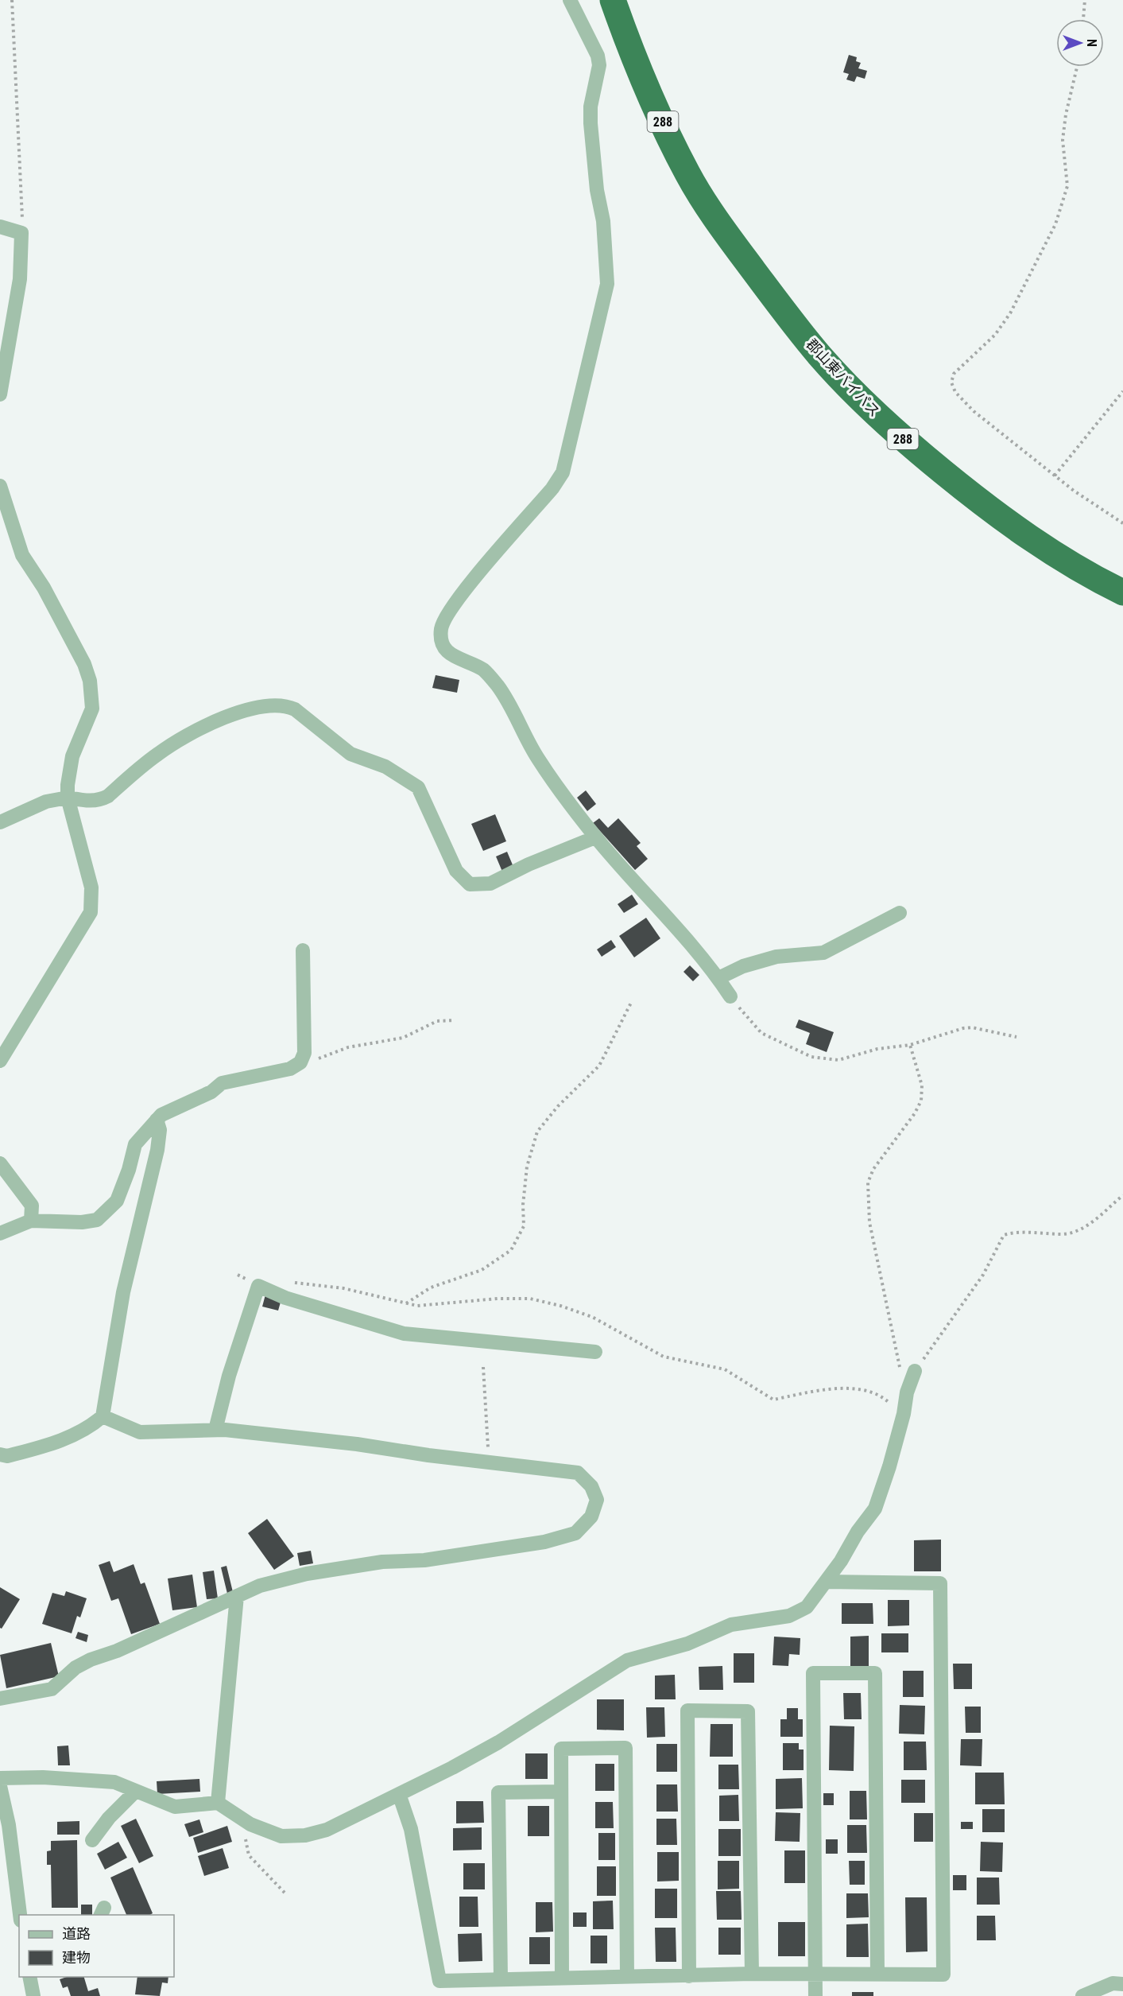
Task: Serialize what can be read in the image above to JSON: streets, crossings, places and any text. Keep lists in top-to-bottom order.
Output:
{
  "streets": {
    "highway": ["288", "郡山東バイパス"]
  },
  "legend": ["道路", "建物"],
  "north": "right"
}
